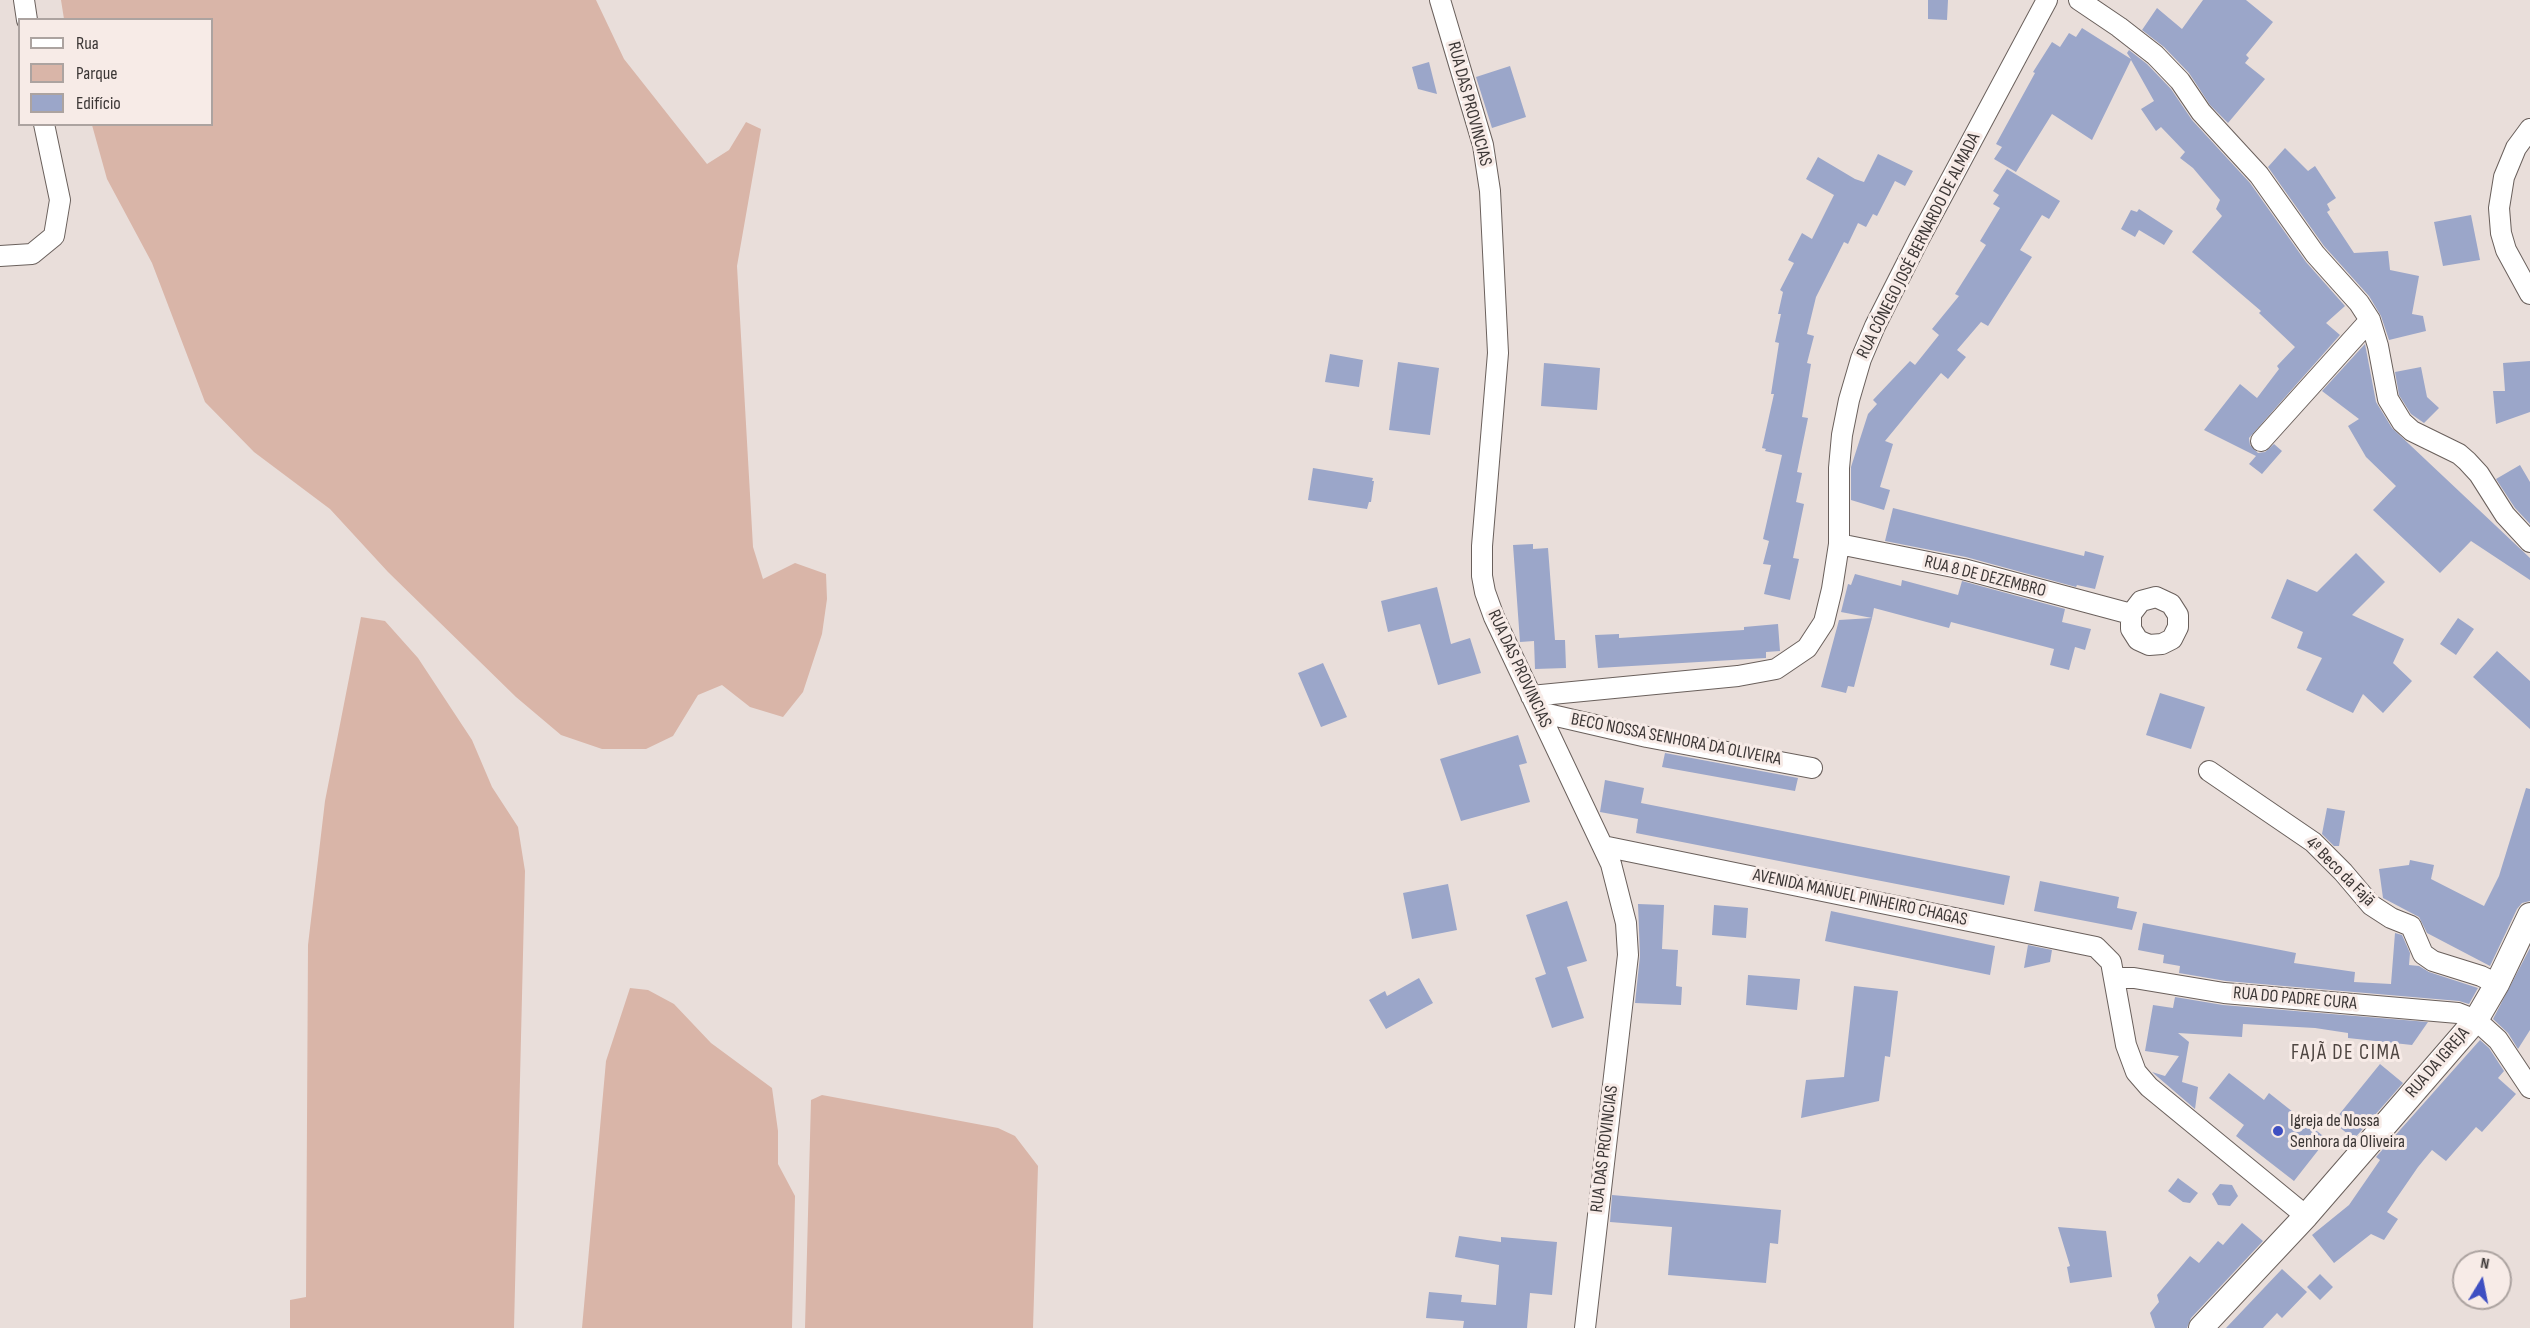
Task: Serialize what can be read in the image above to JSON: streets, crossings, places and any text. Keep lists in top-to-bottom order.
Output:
{
  "streets": {
    "street": [
      "RUA DAS PROVINCIAS",
      "RUA CÓNEGO JOSÉ BERNARDO DE ALMADA",
      "RUA 8 DE DEZEMBRO",
      "BECO NOSSA SENHORA DA OLIVEIRA",
      "4º Beco da Fajã",
      "AVENIDA MANUEL PINHEIRO CHAGAS",
      "RUA DO PADRE CURA",
      "RUA DA IGREJA"
    ]
  },
  "crossings": [
    ["RUA DAS PROVINCIAS", "RUA CÓNEGO JOSÉ BERNARDO DE ALMADA"],
    ["RUA DAS PROVINCIAS", "BECO NOSSA SENHORA DA OLIVEIRA"],
    ["RUA DAS PROVINCIAS", "AVENIDA MANUEL PINHEIRO CHAGAS"],
    ["RUA CÓNEGO JOSÉ BERNARDO DE ALMADA", "RUA 8 DE DEZEMBRO"],
    ["RUA CÓNEGO JOSÉ BERNARDO DE ALMADA", "BECO NOSSA SENHORA DA OLIVEIRA"],
    ["4º Beco da Fajã", "RUA DA IGREJA"],
    ["AVENIDA MANUEL PINHEIRO CHAGAS", "RUA DO PADRE CURA"],
    ["RUA DO PADRE CURA", "RUA DA IGREJA"]
  ],
  "districts": ["FAJÃ DE CIMA"],
  "places": ["Igreja de Nossa Senhora da Oliveira"],
  "legend": ["Rua", "Parque", "Edifício"],
  "north": "top"
}
